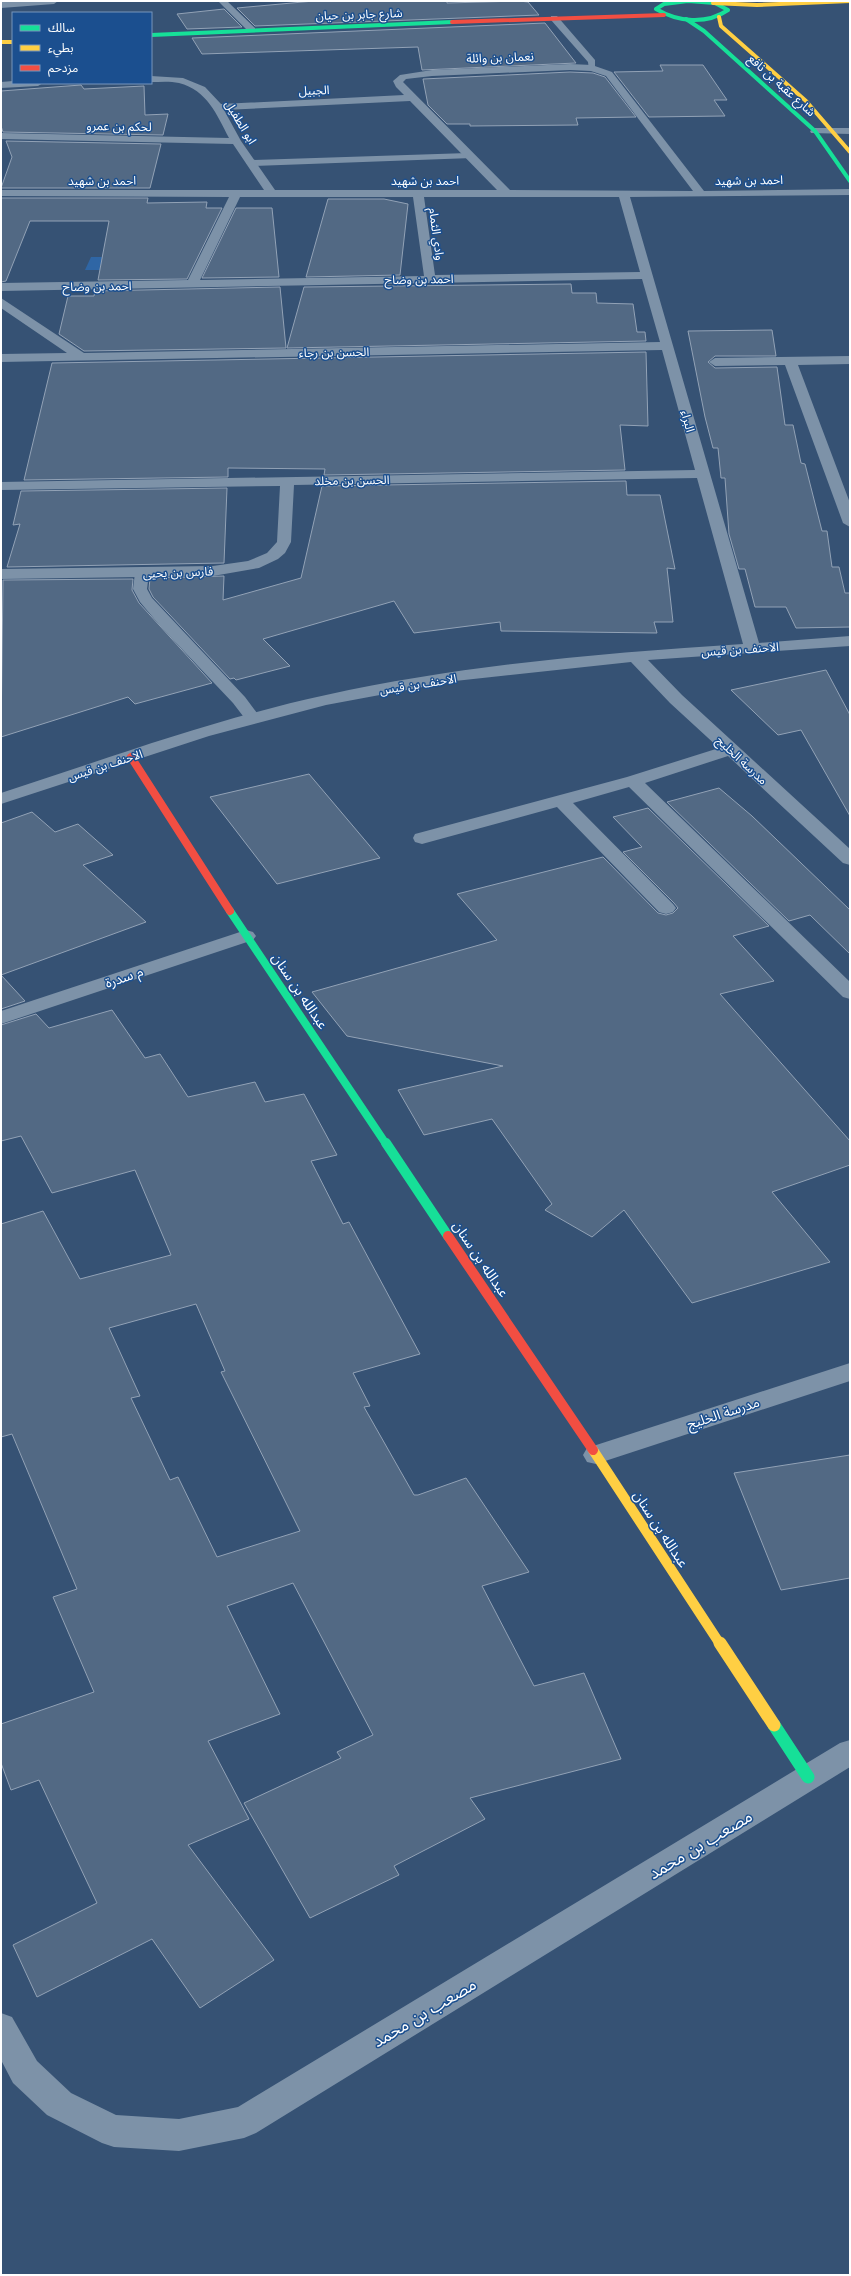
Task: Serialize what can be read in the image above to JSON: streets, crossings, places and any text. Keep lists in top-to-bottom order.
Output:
{
  "streets": {
    "street": [
      "شارع جابر بن حيان",
      "نعمان بن وائلة",
      "شارع عقبة بن نافع",
      "الجبيل",
      "ابو الطفيل",
      "لحكم بن عمرو",
      "احمد بن شهيد",
      "وادي الثمام",
      "احمد بن وضاح",
      "الحسن بن رجاء",
      "البراء",
      "الحسن بن مخلد",
      "فارس بن يحيى",
      "الاحنف بن قيس",
      "مدرسة الخليج",
      "م سدرة",
      "عبدالله بن سنان",
      "مصعب بن محمد"
    ]
  },
  "crossings": [
    ["شارع جابر بن حيان", "شارع عقبة بن نافع"],
    ["نعمان بن وائلة", "الجبيل"],
    ["نعمان بن وائلة", "احمد بن شهيد"],
    ["الجبيل", "ابو الطفيل"],
    ["ابو الطفيل", "لحكم بن عمرو"],
    ["ابو الطفيل", "احمد بن شهيد"],
    ["احمد بن شهيد", "وادي الثمام"],
    ["احمد بن شهيد", "البراء"],
    ["وادي الثمام", "احمد بن وضاح"],
    ["احمد بن وضاح", "البراء"],
    ["الحسن بن رجاء", "البراء"],
    ["البراء", "الحسن بن مخلد"],
    ["البراء", "الاحنف بن قيس"],
    ["الحسن بن مخلد", "فارس بن يحيى"],
    ["الاحنف بن قيس", "مدرسة الخليج"],
    ["الاحنف بن قيس", "عبدالله بن سنان"],
    ["مدرسة الخليج", "عبدالله بن سنان"],
    ["م سدرة", "عبدالله بن سنان"],
    ["عبدالله بن سنان", "مصعب بن محمد"]
  ],
  "legend": ["سالك", "بطيء", "مزدحم"]
}
